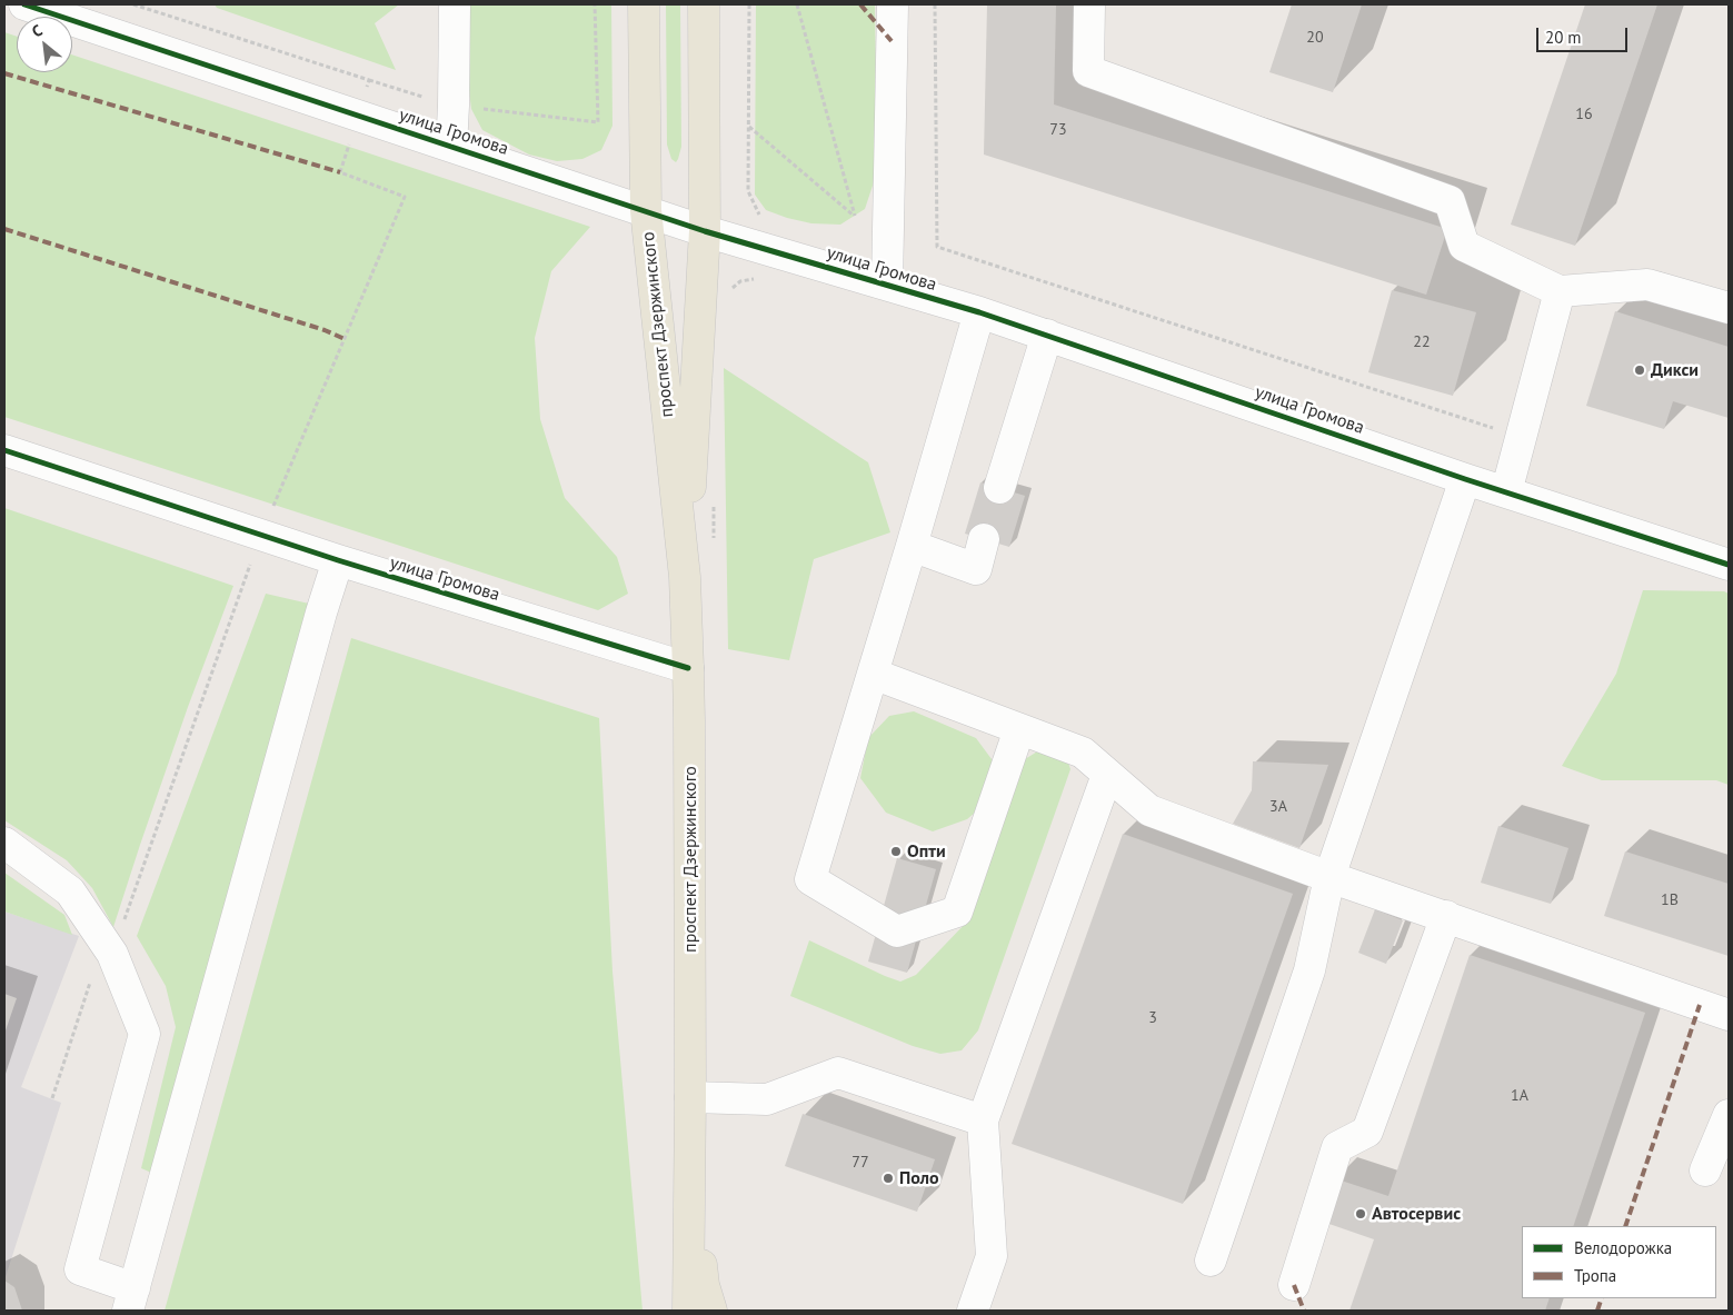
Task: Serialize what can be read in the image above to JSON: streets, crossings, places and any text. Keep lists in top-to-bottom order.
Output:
{
  "streets": {
    "main road": ["проспект Дзержинского"],
    "street": ["улица Громова"]
  },
  "crossings": [
    ["улица Громова", "проспект Дзержинского"]
  ],
  "places": [
    "Дикси",
    "Опти",
    "Поло",
    "Автосервис"
  ],
  "house_numbers": [
    "20",
    "16",
    "73",
    "22",
    "3А",
    "1В",
    "3",
    "1А",
    "77"
  ],
  "legend": ["Велодорожка", "Тропа"],
  "scale_bar": "20 m",
  "north": "top left"
}
